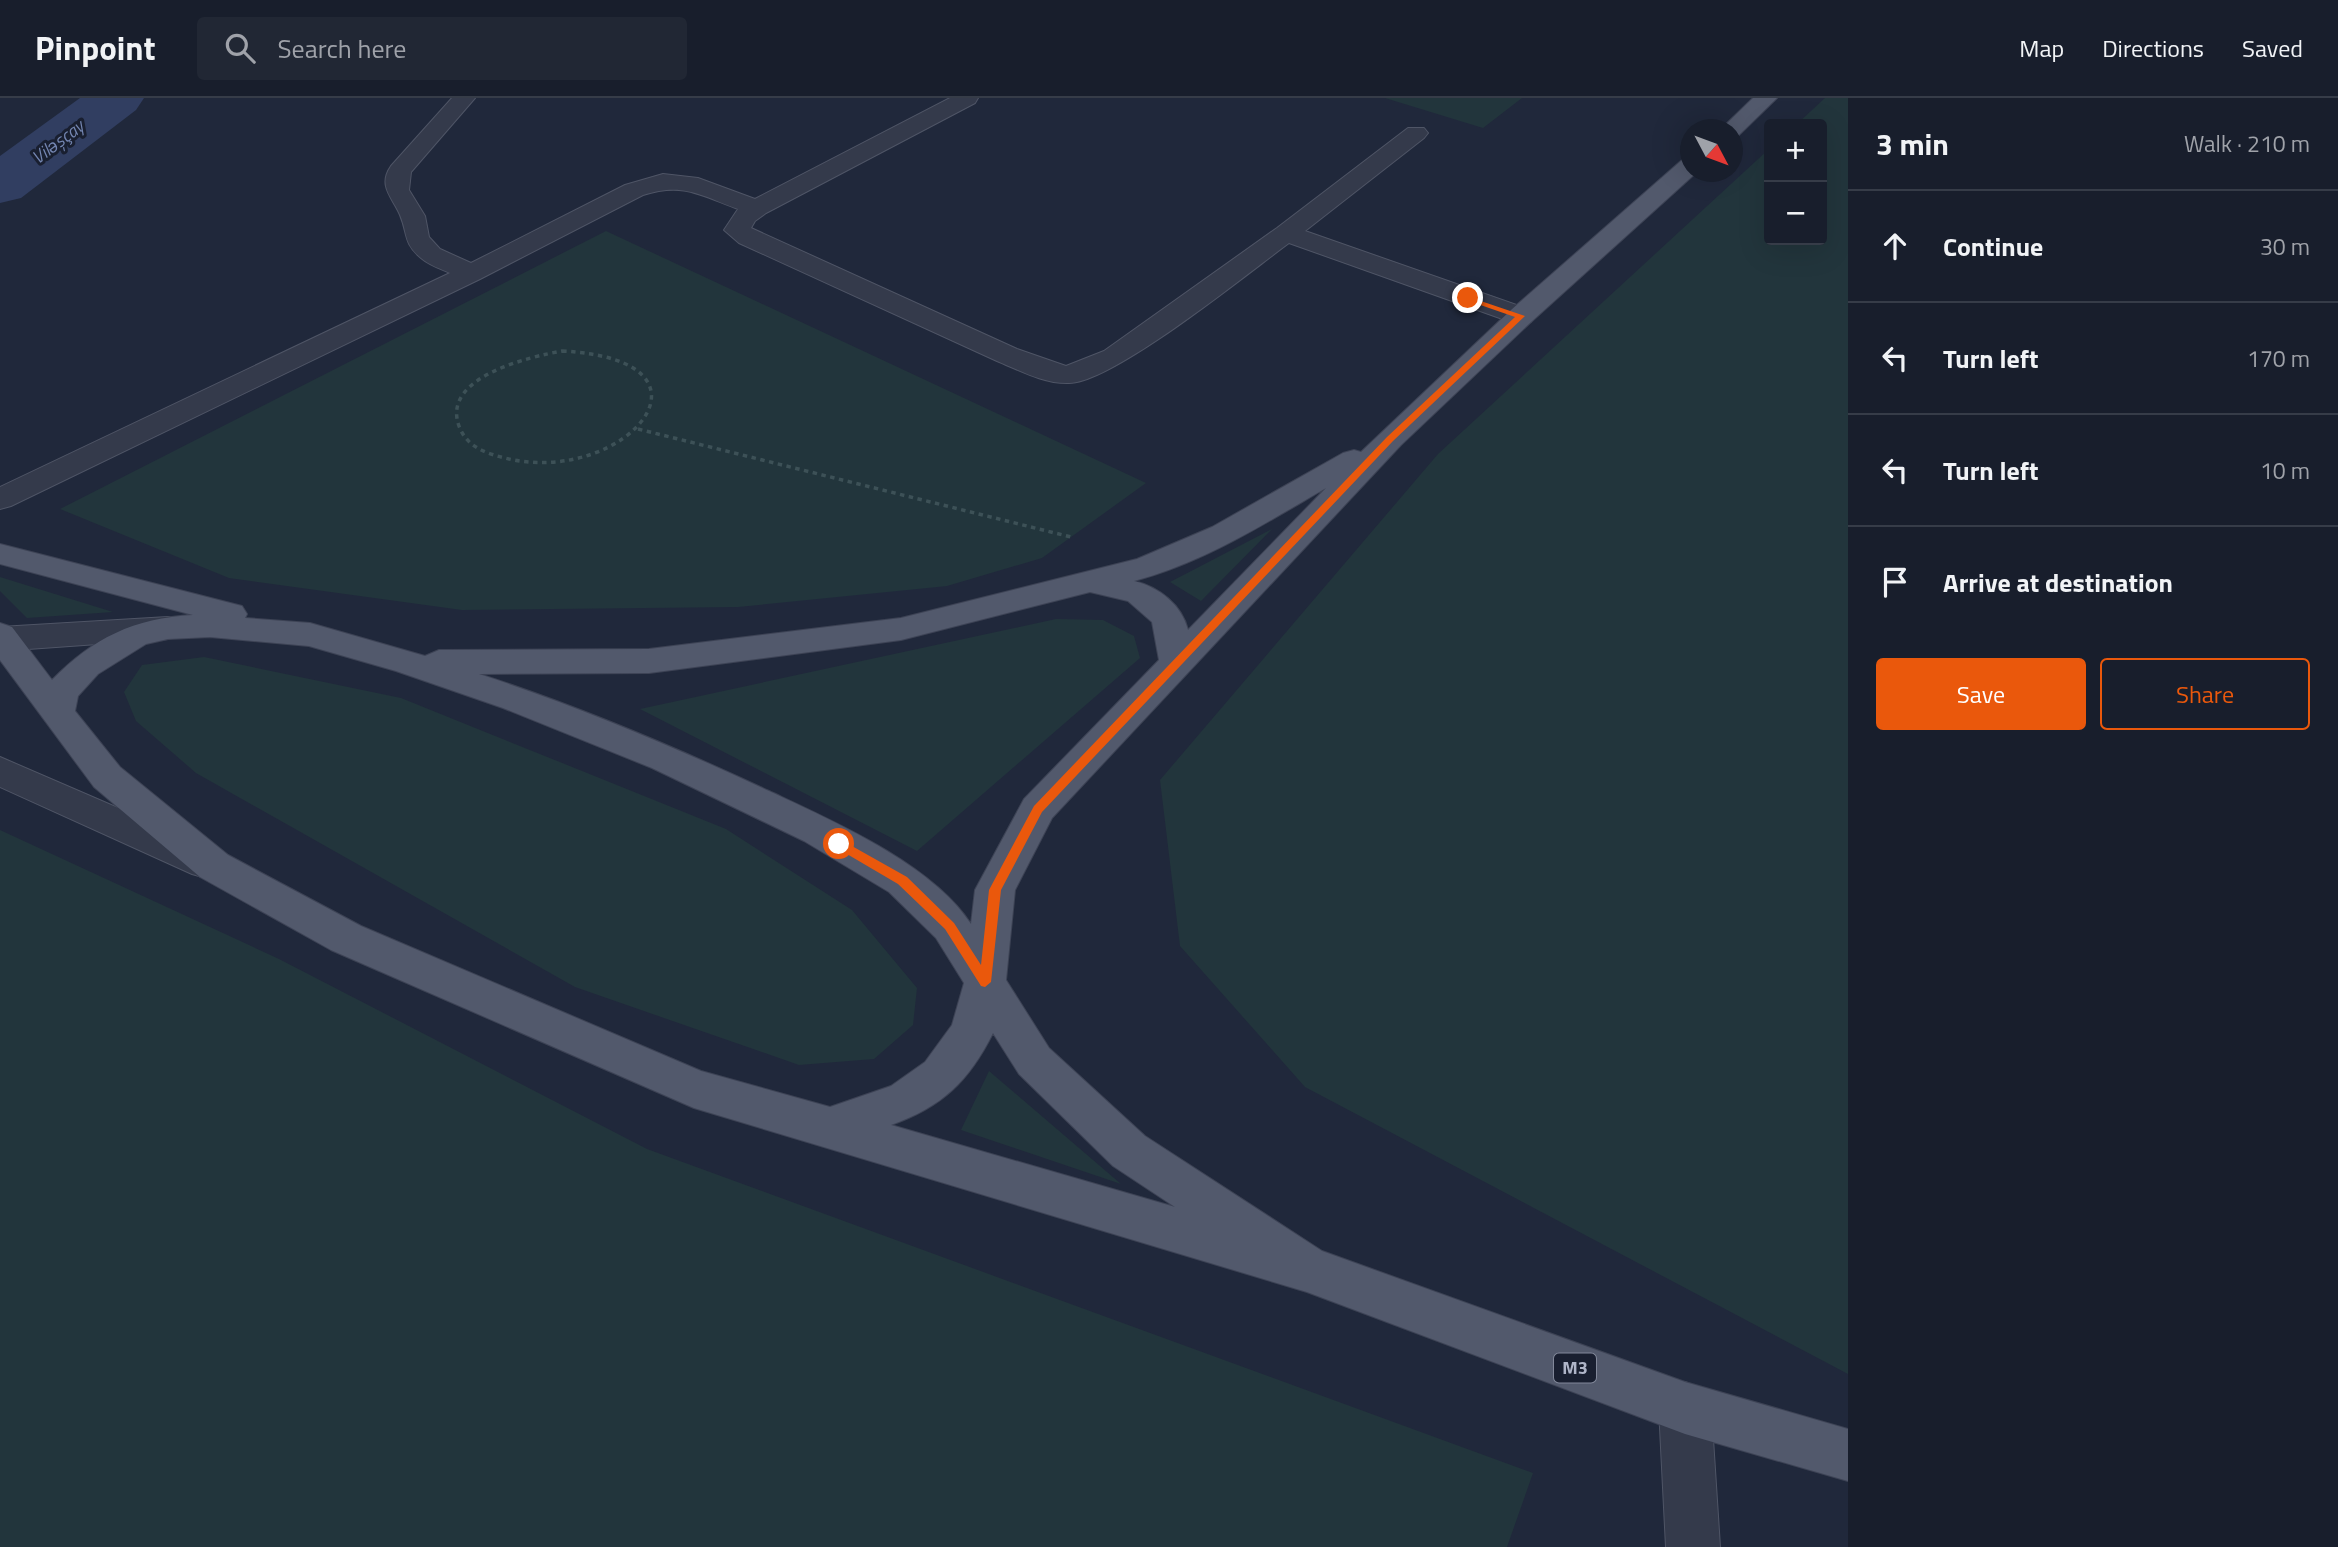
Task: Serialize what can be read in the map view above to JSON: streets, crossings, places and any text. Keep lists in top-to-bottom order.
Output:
{
  "streets": {
    "main road": ["M3"]
  },
  "water": ["Viləşçay"],
  "north": "bottom right",
  "page": {
    "header": "Pinpoint",
    "search": "Search here",
    "nav": ["Map", "Directions", "Saved"],
    "heading": ["3 min", "Walk · 210 m"],
    "map_buttons": ["+", "−"],
    "list": [
      ["Continue", "30 m"],
      ["Turn left", "170 m"],
      ["Turn left", "10 m"],
      "Arrive at destination"
    ],
    "buttons": ["Save", "Share"]
  }
}
